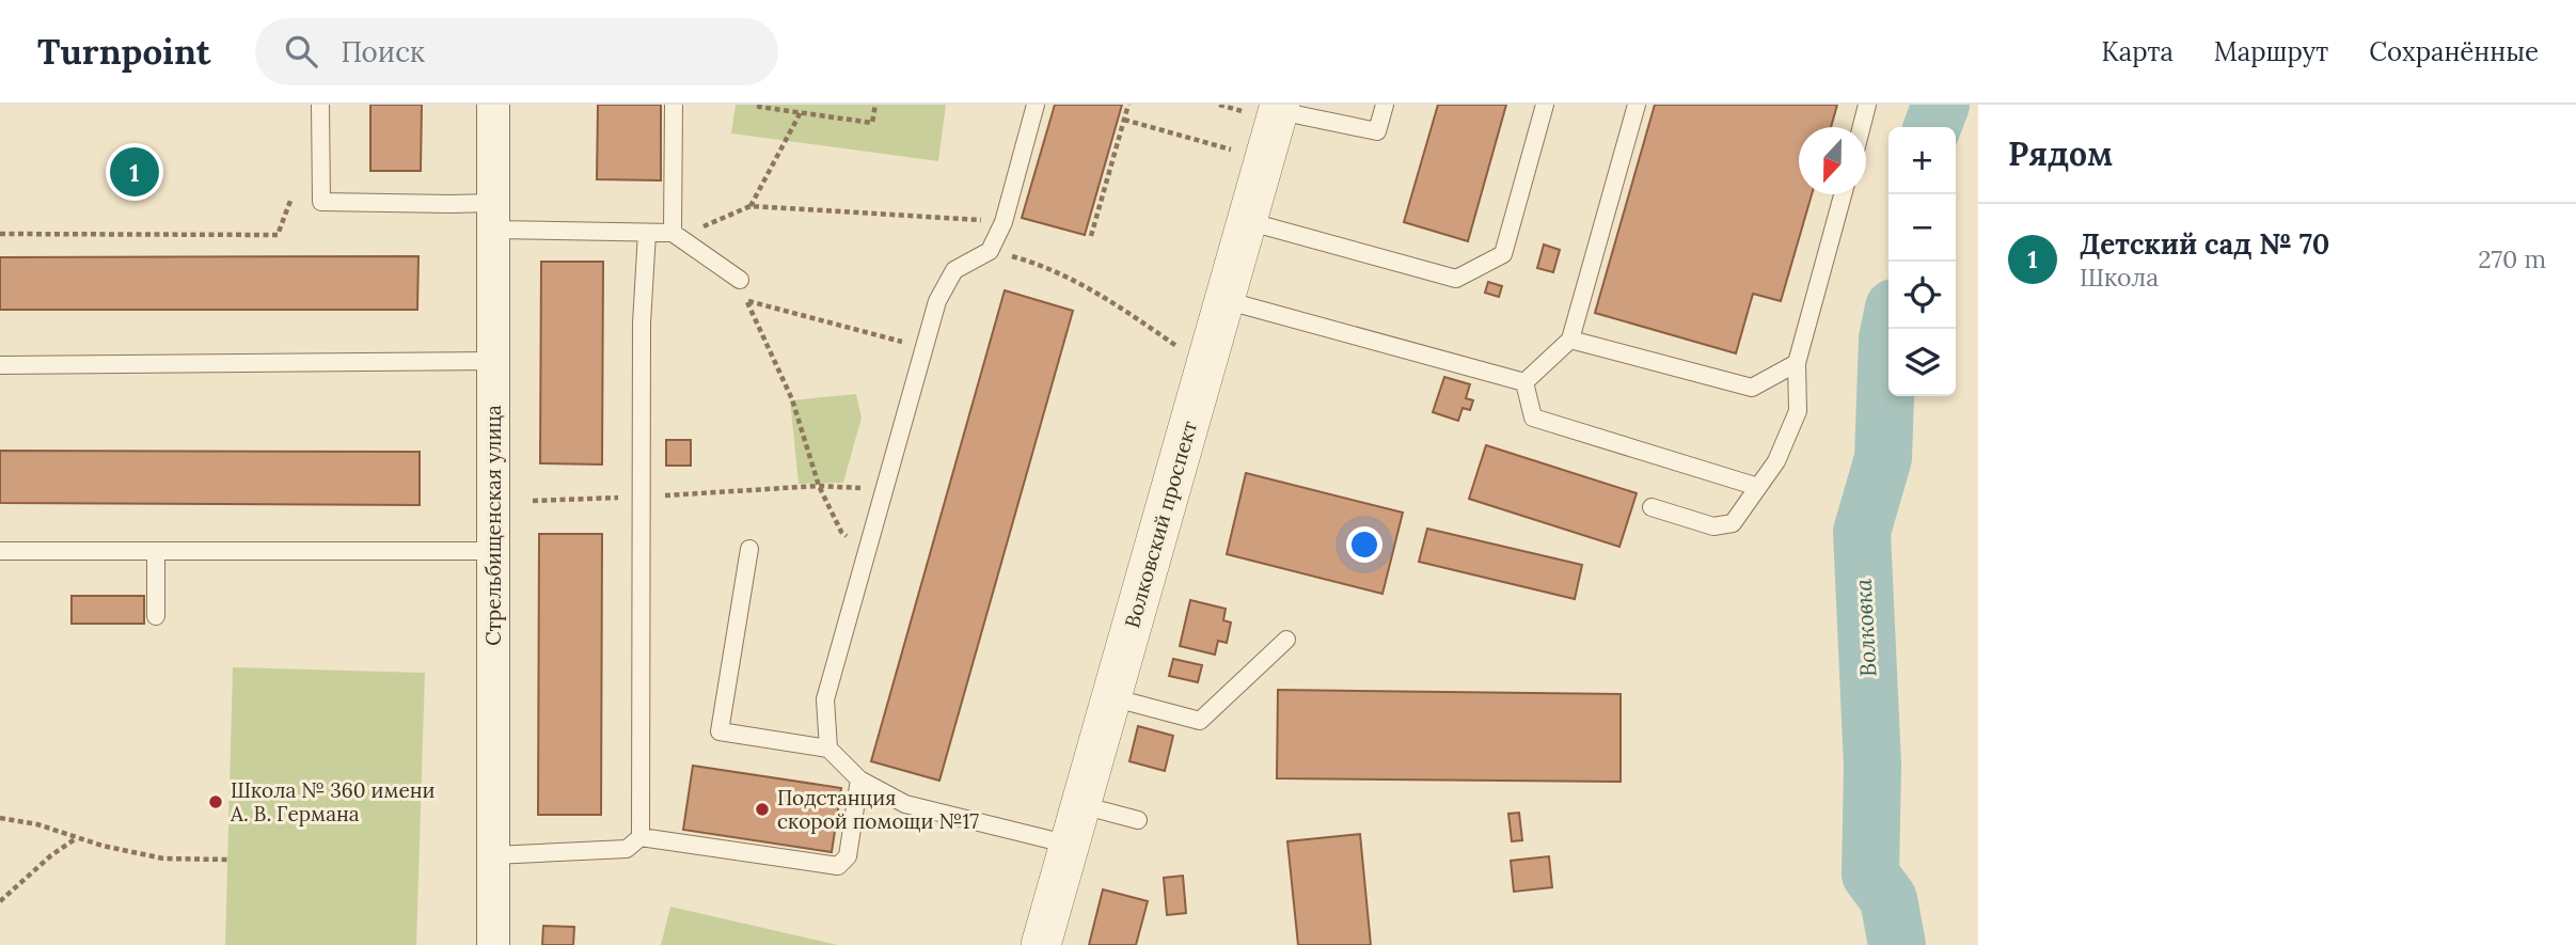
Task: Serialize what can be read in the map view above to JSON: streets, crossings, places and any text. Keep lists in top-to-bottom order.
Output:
{
  "streets": {
    "street": ["Волковский проспект", "Стрельбищенская улица"]
  },
  "water": ["Волковка"],
  "places": ["Школа № 360 имени А. В. Германа", "Подстанция скорой помощи №17"],
  "north": "bottom",
  "page": {
    "header": "Turnpoint",
    "search": "Поиск",
    "nav": ["Карта", "Маршрут", "Сохранённые"],
    "heading": "Рядом",
    "map_buttons": ["+", "−"],
    "pins": "1",
    "list": [
      {
        "mark": "1",
        "name": "Детский сад № 70",
        "note": "Школа",
        "value": "270 m"
      }
    ]
  }
}
